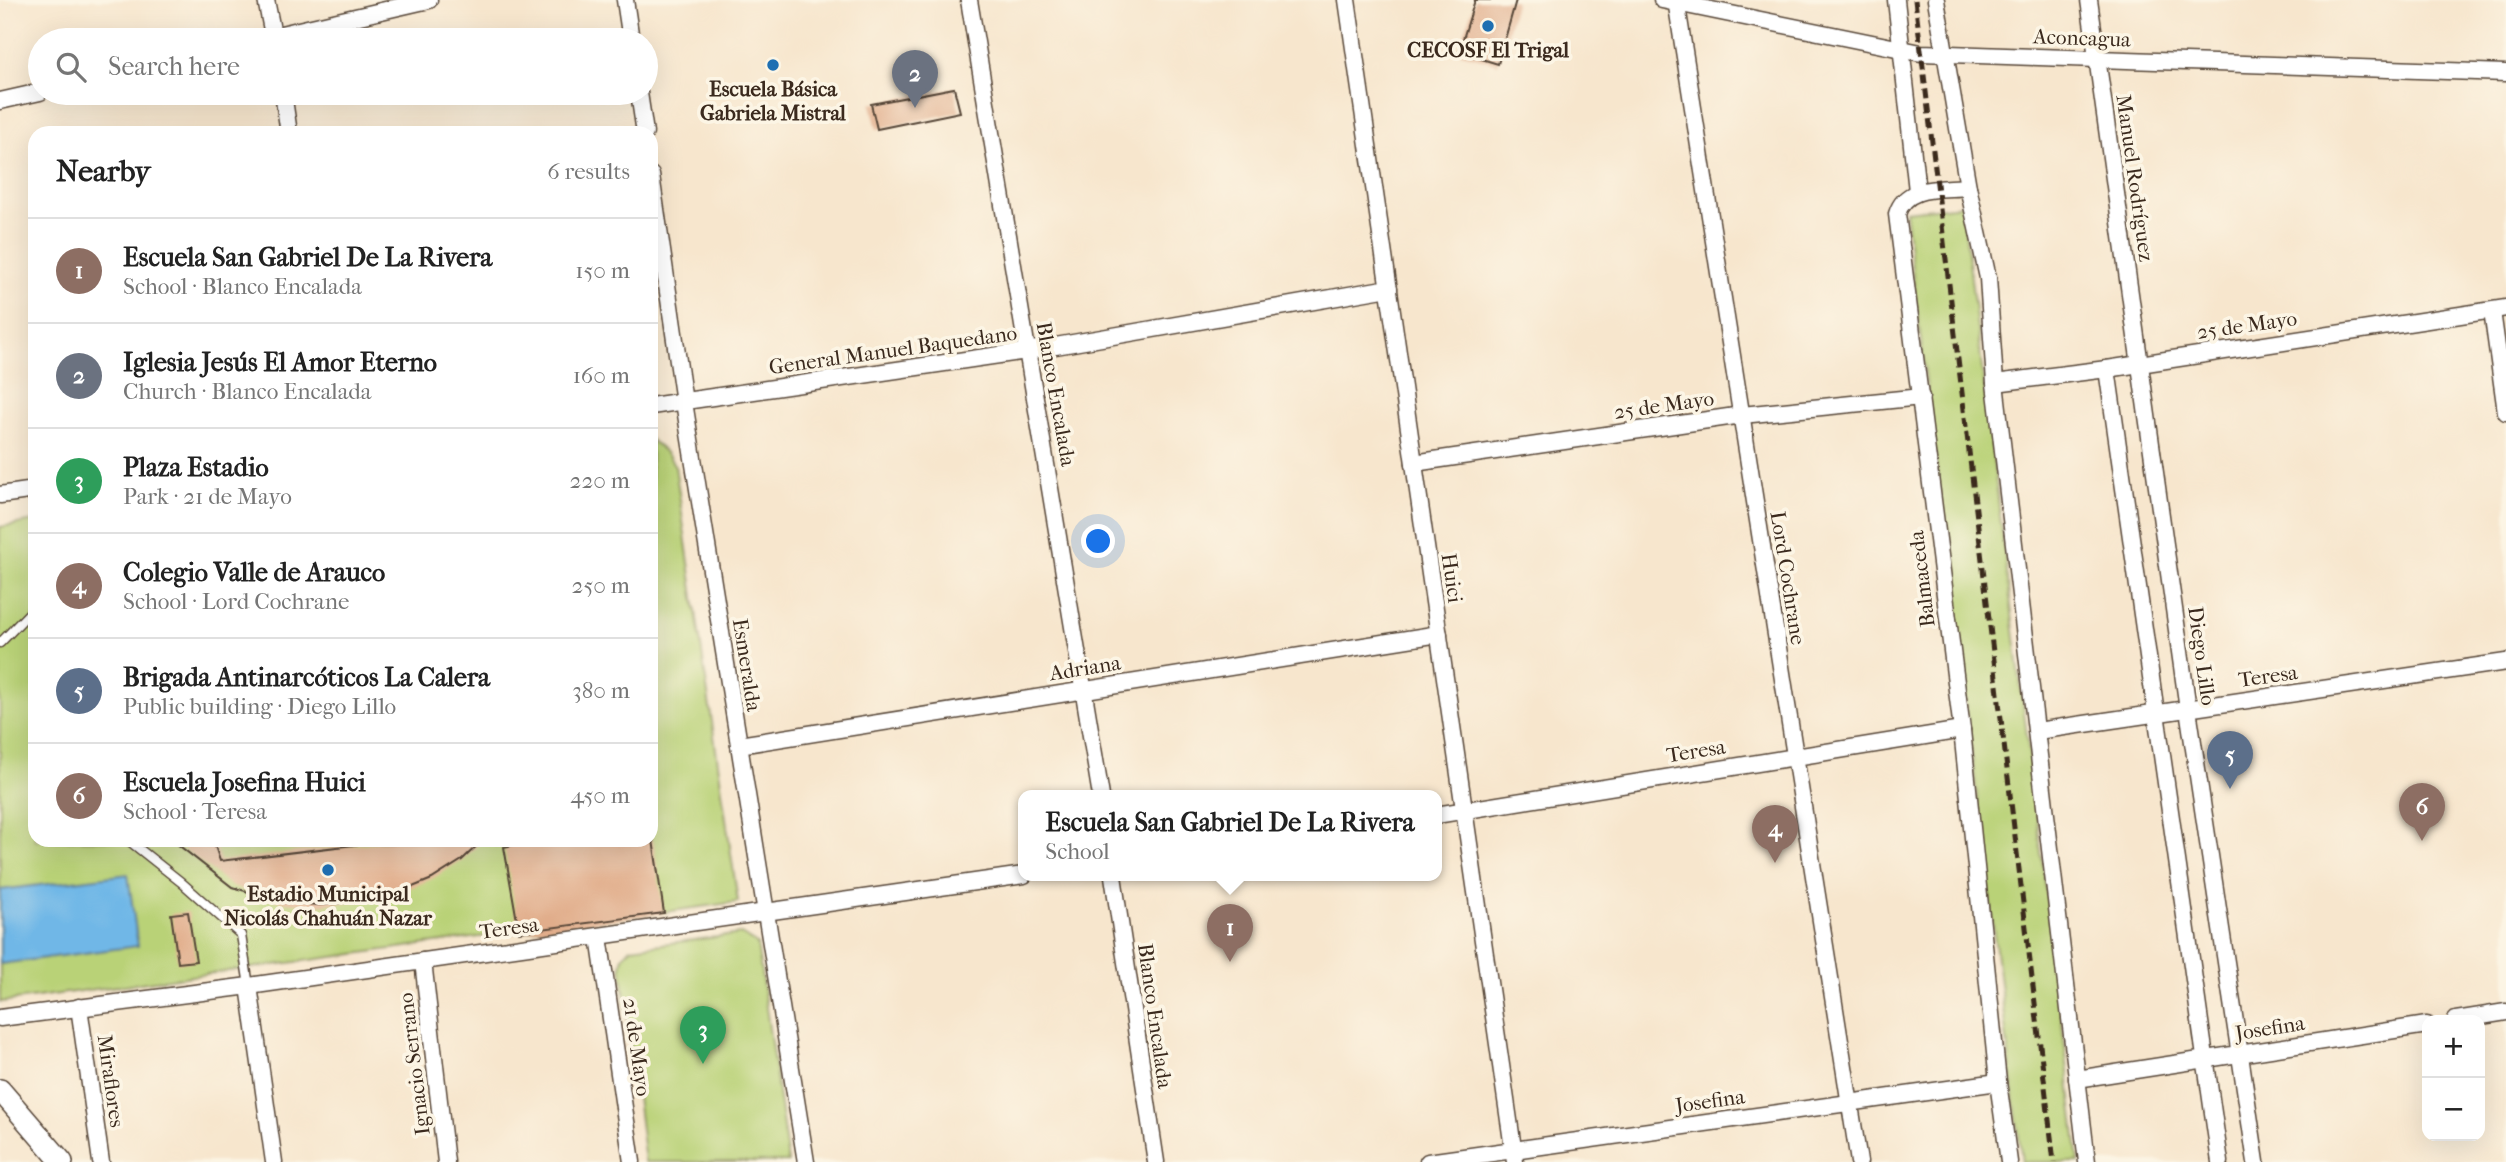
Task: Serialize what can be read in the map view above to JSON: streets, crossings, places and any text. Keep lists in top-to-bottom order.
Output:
{
  "streets": {
    "street": [
      "Aconcagua",
      "Manuel Rodríguez",
      "25 de Mayo",
      "General Manuel Baquedano",
      "Blanco Encalada",
      "Huici",
      "Lord Cochrane",
      "Balmaceda",
      "Diego Lillo",
      "Esmeralda",
      "Adriana",
      "Teresa",
      "Josefina",
      "21 de Mayo",
      "Ignacio Serrano",
      "Miraflores"
    ]
  },
  "crossings": [
    ["Aconcagua", "Manuel Rodríguez"],
    ["Aconcagua", "Lord Cochrane"],
    ["Manuel Rodríguez", "25 de Mayo"],
    ["Manuel Rodríguez", "Diego Lillo"],
    ["25 de Mayo", "Huici"],
    ["25 de Mayo", "Lord Cochrane"],
    ["25 de Mayo", "Balmaceda"],
    ["25 de Mayo", "Diego Lillo"],
    ["General Manuel Baquedano", "Blanco Encalada"],
    ["General Manuel Baquedano", "Huici"],
    ["General Manuel Baquedano", "Esmeralda"],
    ["Blanco Encalada", "Adriana"],
    ["Huici", "Adriana"],
    ["Huici", "Teresa"],
    ["Huici", "Josefina"],
    ["Lord Cochrane", "Teresa"],
    ["Lord Cochrane", "Josefina"],
    ["Balmaceda", "Teresa"],
    ["Balmaceda", "Josefina"],
    ["Diego Lillo", "Teresa"],
    ["Diego Lillo", "Josefina"],
    ["Esmeralda", "Adriana"],
    ["Esmeralda", "Teresa"],
    ["Teresa", "21 de Mayo"],
    ["Teresa", "Ignacio Serrano"],
    ["Teresa", "Miraflores"]
  ],
  "places": ["CECOSF El Trigal", "Escuela Básica Gabriela Mistral", "Estadio Municipal Nicolás Chahuán Nazar"],
  "page": {
    "search": "Search here",
    "pins": [
      "2",
      "5",
      "6",
      "4",
      "1",
      "3"
    ],
    "heading": ["Nearby", "6 results"],
    "list": [
      {
        "mark": "1",
        "name": "Escuela San Gabriel De La Rivera",
        "note": "School · Blanco Encalada",
        "value": "150 m"
      },
      {
        "mark": "2",
        "name": "Iglesia Jesús El Amor Eterno",
        "note": "Church · Blanco Encalada",
        "value": "160 m"
      },
      {
        "mark": "3",
        "name": "Plaza Estadio",
        "note": "Park · 21 de Mayo",
        "value": "220 m"
      },
      {
        "mark": "4",
        "name": "Colegio Valle de Arauco",
        "note": "School · Lord Cochrane",
        "value": "250 m"
      },
      {
        "mark": "5",
        "name": "Brigada Antinarcóticos La Calera",
        "note": "Public building · Diego Lillo",
        "value": "380 m"
      },
      {
        "mark": "6",
        "name": "Escuela Josefina Huici",
        "note": "School · Teresa",
        "value": "450 m"
      }
    ],
    "popup": ["Escuela San Gabriel De La Rivera", "School"],
    "map_buttons": ["+", "−"]
  }
}
